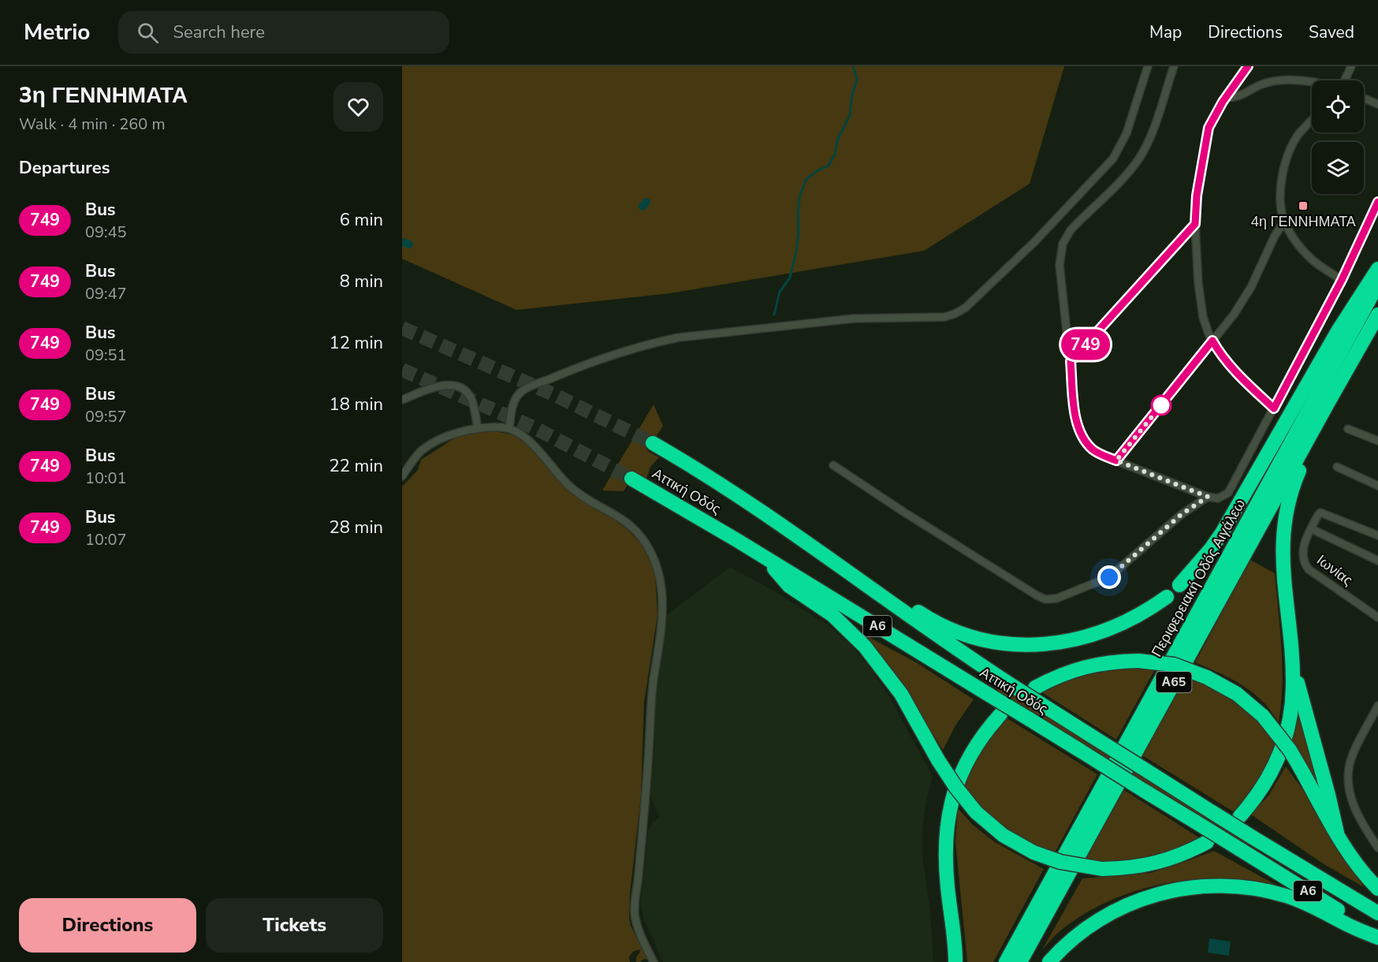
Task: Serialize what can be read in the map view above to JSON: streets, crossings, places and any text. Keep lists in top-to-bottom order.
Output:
{
  "streets": {
    "highway": [
      "Αττική Οδός",
      "Περιφερειακή Οδός Αιγάλεω",
      "Α6",
      "Α65"
    ],
    "street": ["Ιωνίας"]
  },
  "places": {
    "transit": ["4η ΓΕΝΝΗΜΑΤΑ"]
  },
  "lines": ["bus line 749"],
  "page": {
    "header": "Metrio",
    "search": "Search here",
    "nav": ["Map", "Directions", "Saved"],
    "heading": [
      ["3η ΓΕΝΝΗΜΑΤΑ", "Walk · 4 min · 260 m"],
      "Departures"
    ],
    "on_map": "749",
    "list": [
      {
        "mark": "749",
        "name": "Bus",
        "note": "09:45",
        "value": "6 min"
      },
      {
        "mark": "749",
        "name": "Bus",
        "note": "09:47",
        "value": "8 min"
      },
      {
        "mark": "749",
        "name": "Bus",
        "note": "09:51",
        "value": "12 min"
      },
      {
        "mark": "749",
        "name": "Bus",
        "note": "09:57",
        "value": "18 min"
      },
      {
        "mark": "749",
        "name": "Bus",
        "note": "10:01",
        "value": "22 min"
      },
      {
        "mark": "749",
        "name": "Bus",
        "note": "10:07",
        "value": "28 min"
      }
    ],
    "buttons": ["Directions", "Tickets"]
  }
}
